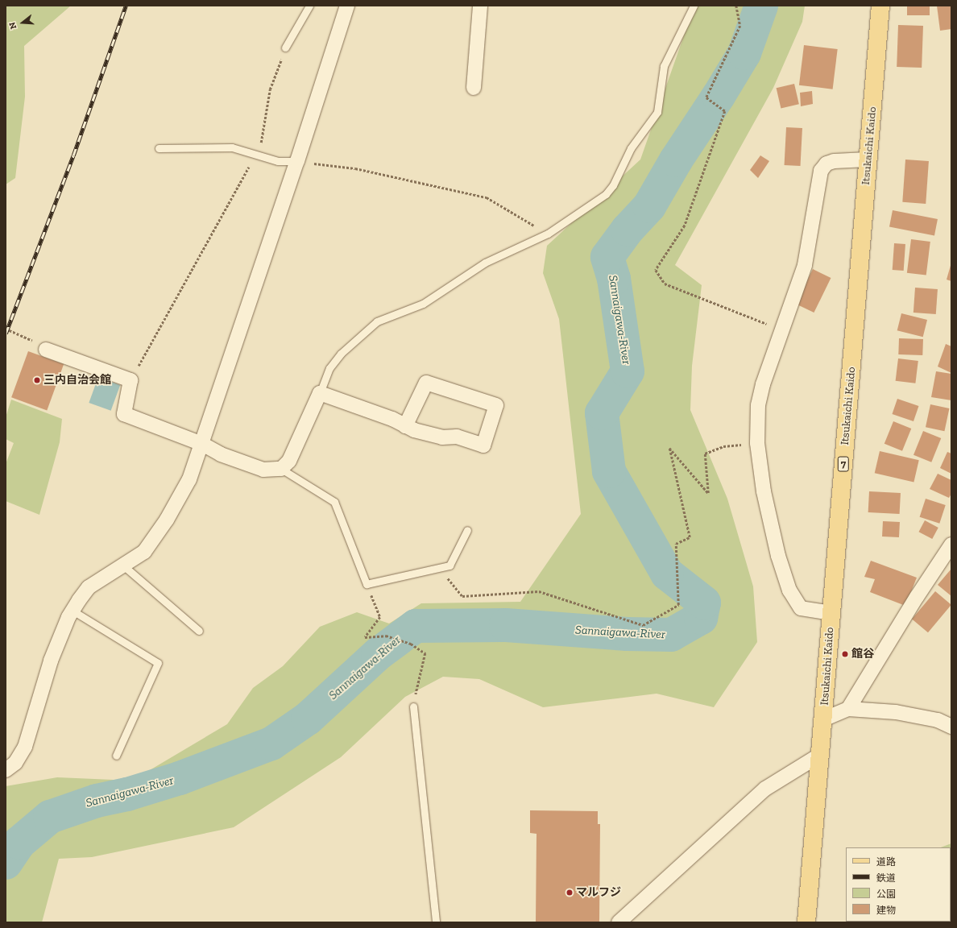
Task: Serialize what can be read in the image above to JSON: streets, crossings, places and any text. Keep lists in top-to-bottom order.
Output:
{
  "streets": {
    "main road": ["Itsukaichi Kaido", "7"]
  },
  "water": ["Sannaigawa-River"],
  "places": ["三内自治会館", "館谷", "マルフジ"],
  "legend": [
    "道路",
    "鉄道",
    "公園",
    "建物"
  ],
  "north": "left"
}
